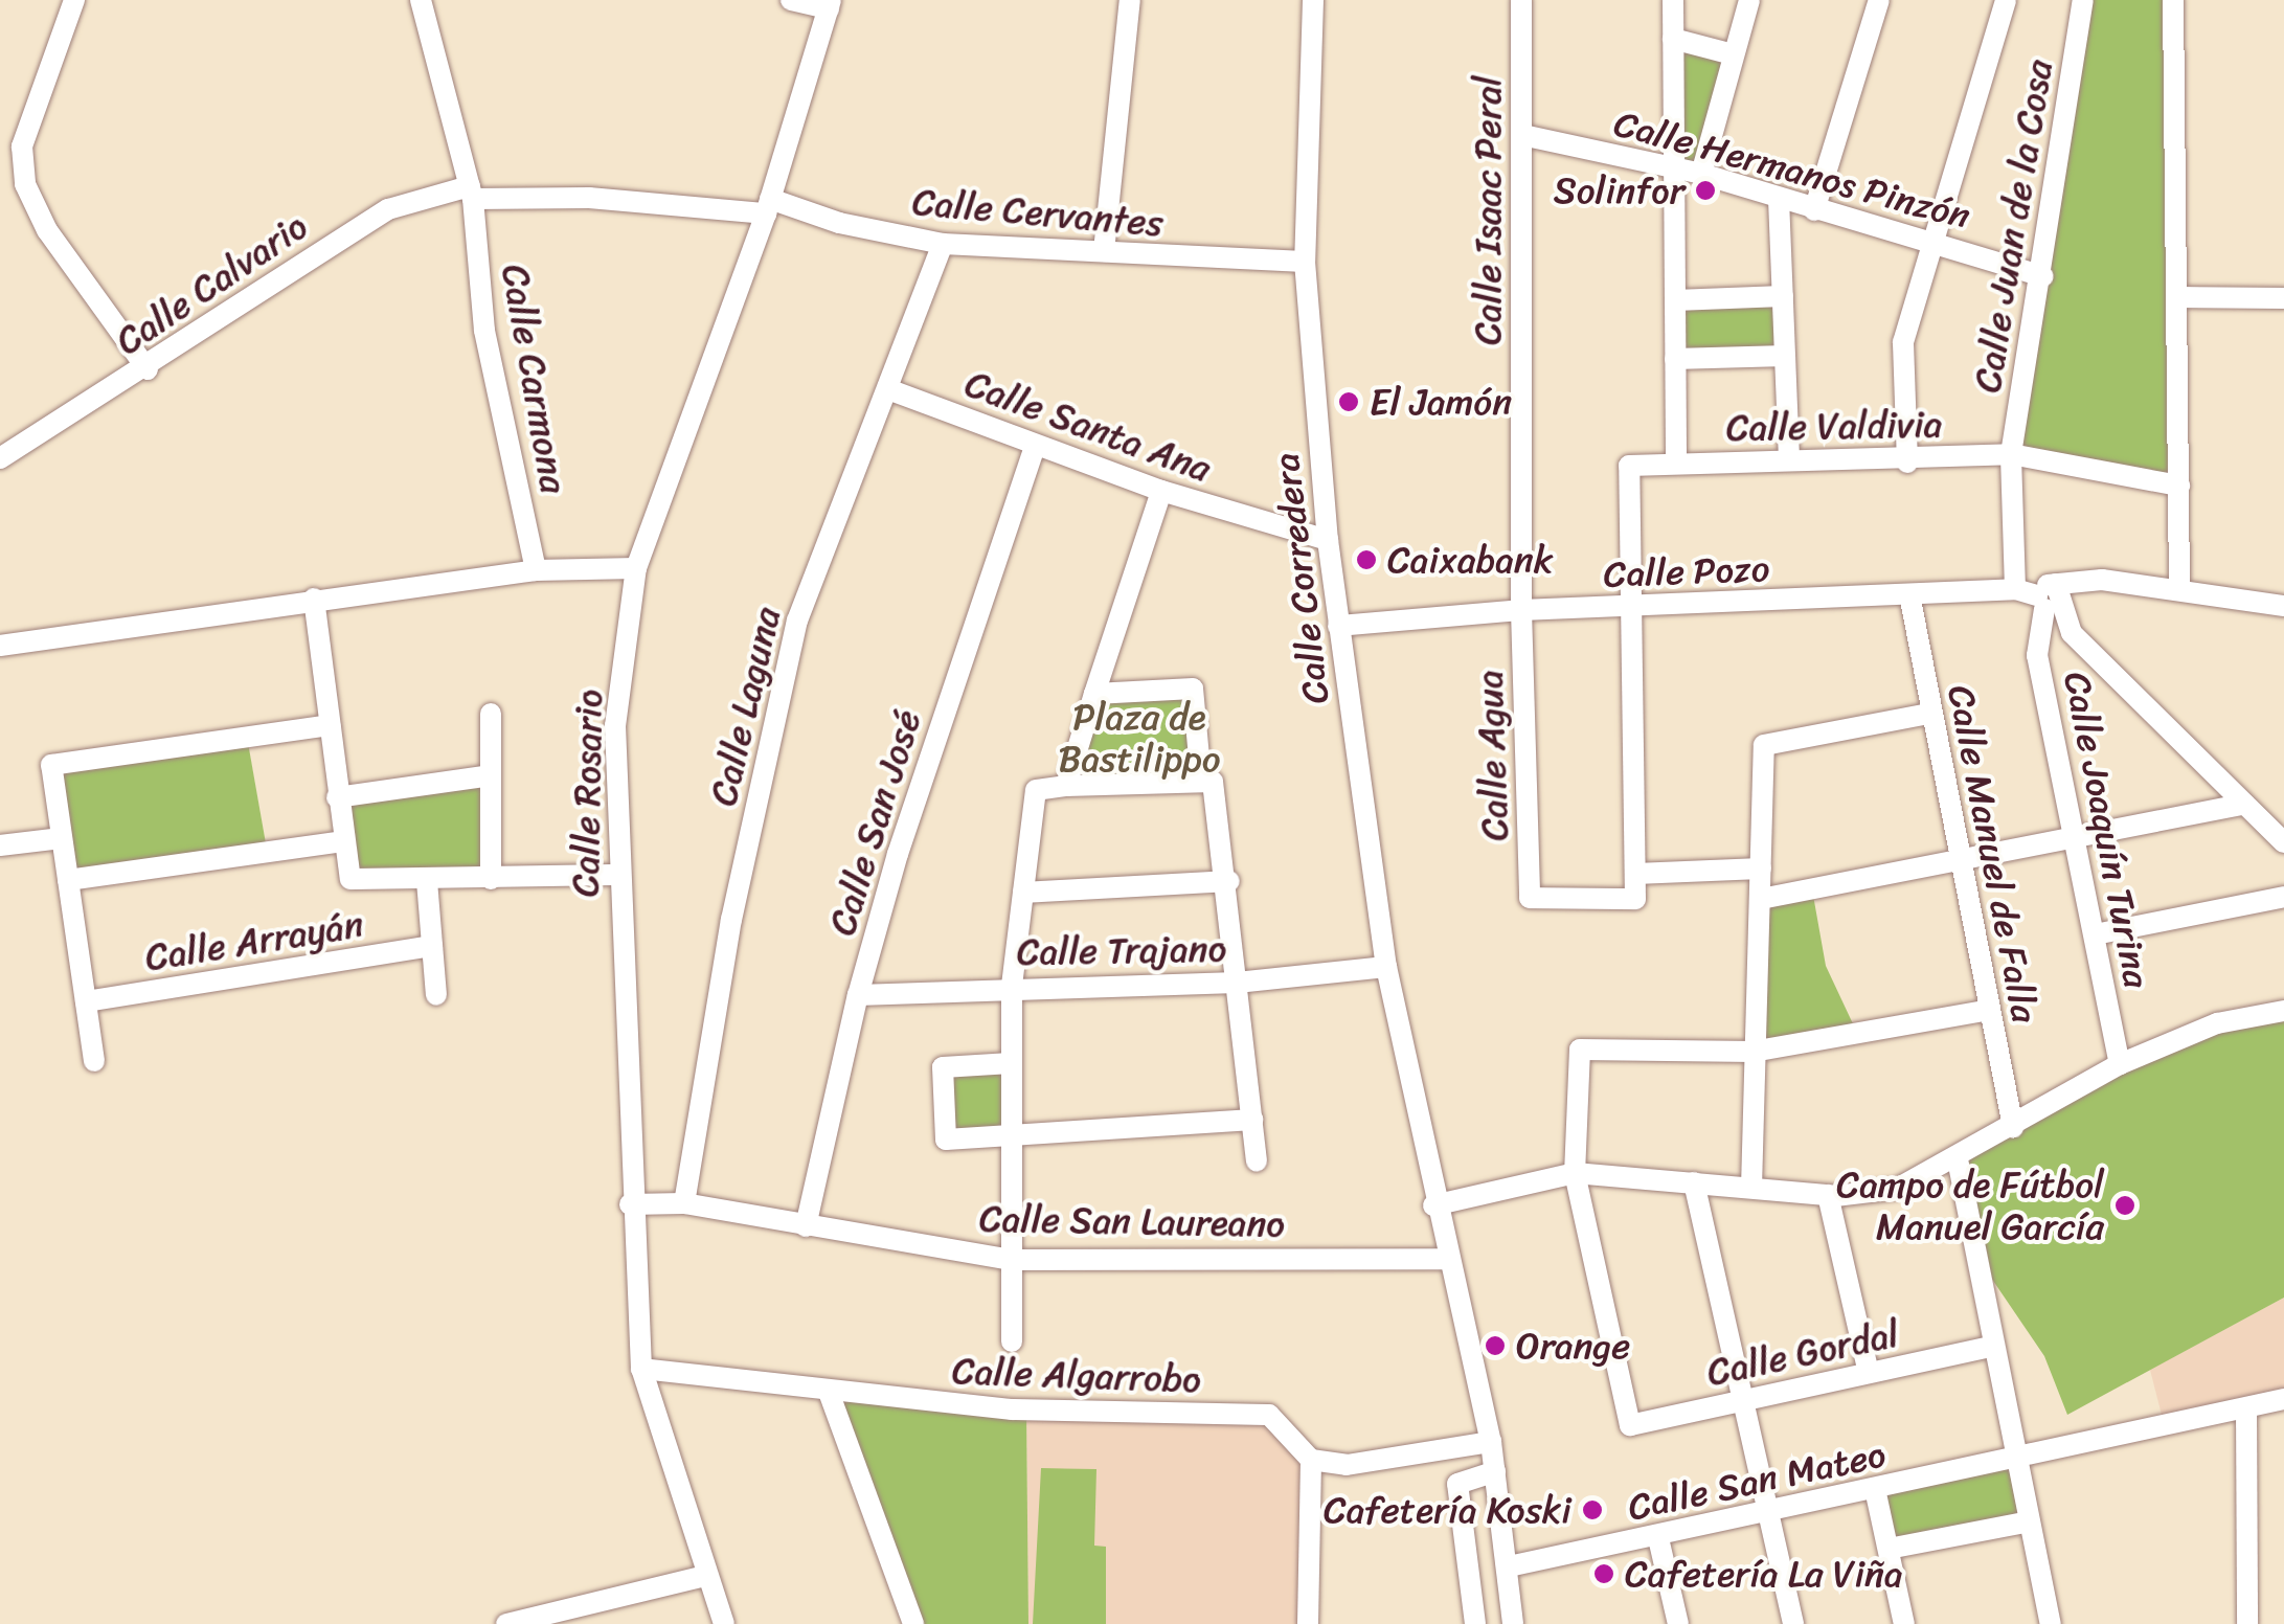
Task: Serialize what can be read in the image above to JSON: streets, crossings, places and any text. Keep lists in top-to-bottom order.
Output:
{
  "streets": {
    "street": [
      "Calle Hermanos Pinzón",
      "Calle Isaac Peral",
      "Calle Cervantes",
      "Calle Juan de la Cosa",
      "Calle Calvario",
      "Calle Carmona",
      "Calle Santa Ana",
      "Calle Valdivia",
      "Calle Pozo",
      "Calle Corredera",
      "Calle Laguna",
      "Calle Agua",
      "Calle Rosario",
      "Calle San José",
      "Calle Joaquín Turina",
      "Calle Manuel de Falla",
      "Calle Arrayán",
      "Calle Trajano",
      "Calle San Laureano",
      "Calle Gordal",
      "Calle Algarrobo",
      "Calle San Mateo"
    ]
  },
  "crossings": [
    ["Calle Hermanos Pinzón", "Calle Isaac Peral"],
    ["Calle Hermanos Pinzón", "Calle Juan de la Cosa"],
    ["Calle Isaac Peral", "Calle Pozo"],
    ["Calle Isaac Peral", "Calle Agua"],
    ["Calle Cervantes", "Calle Calvario"],
    ["Calle Cervantes", "Calle Corredera"],
    ["Calle Cervantes", "Calle Laguna"],
    ["Calle Cervantes", "Calle Rosario"],
    ["Calle Juan de la Cosa", "Calle Valdivia"],
    ["Calle Juan de la Cosa", "Calle Pozo"],
    ["Calle Calvario", "Calle Carmona"],
    ["Calle Santa Ana", "Calle Corredera"],
    ["Calle Santa Ana", "Calle Laguna"],
    ["Calle Santa Ana", "Calle San José"],
    ["Calle Valdivia", "Calle Pozo"],
    ["Calle Pozo", "Calle Corredera"],
    ["Calle Pozo", "Calle Agua"],
    ["Calle Pozo", "Calle Joaquín Turina"],
    ["Calle Pozo", "Calle Manuel de Falla"],
    ["Calle Corredera", "Calle Trajano"],
    ["Calle Corredera", "Calle San Laureano"],
    ["Calle Corredera", "Calle San Mateo"],
    ["Calle Laguna", "Calle San Laureano"],
    ["Calle Rosario", "Calle San Laureano"],
    ["Calle Rosario", "Calle Algarrobo"],
    ["Calle San José", "Calle Trajano"],
    ["Calle San José", "Calle San Laureano"]
  ],
  "parks": ["Plaza de Bastilippo"],
  "places": [
    "Solinfor",
    "El Jamón",
    "Caixabank",
    "Campo de Fútbol Manuel García",
    "Orange",
    "Cafetería Koski",
    "Cafetería La Viña"
  ]
}
